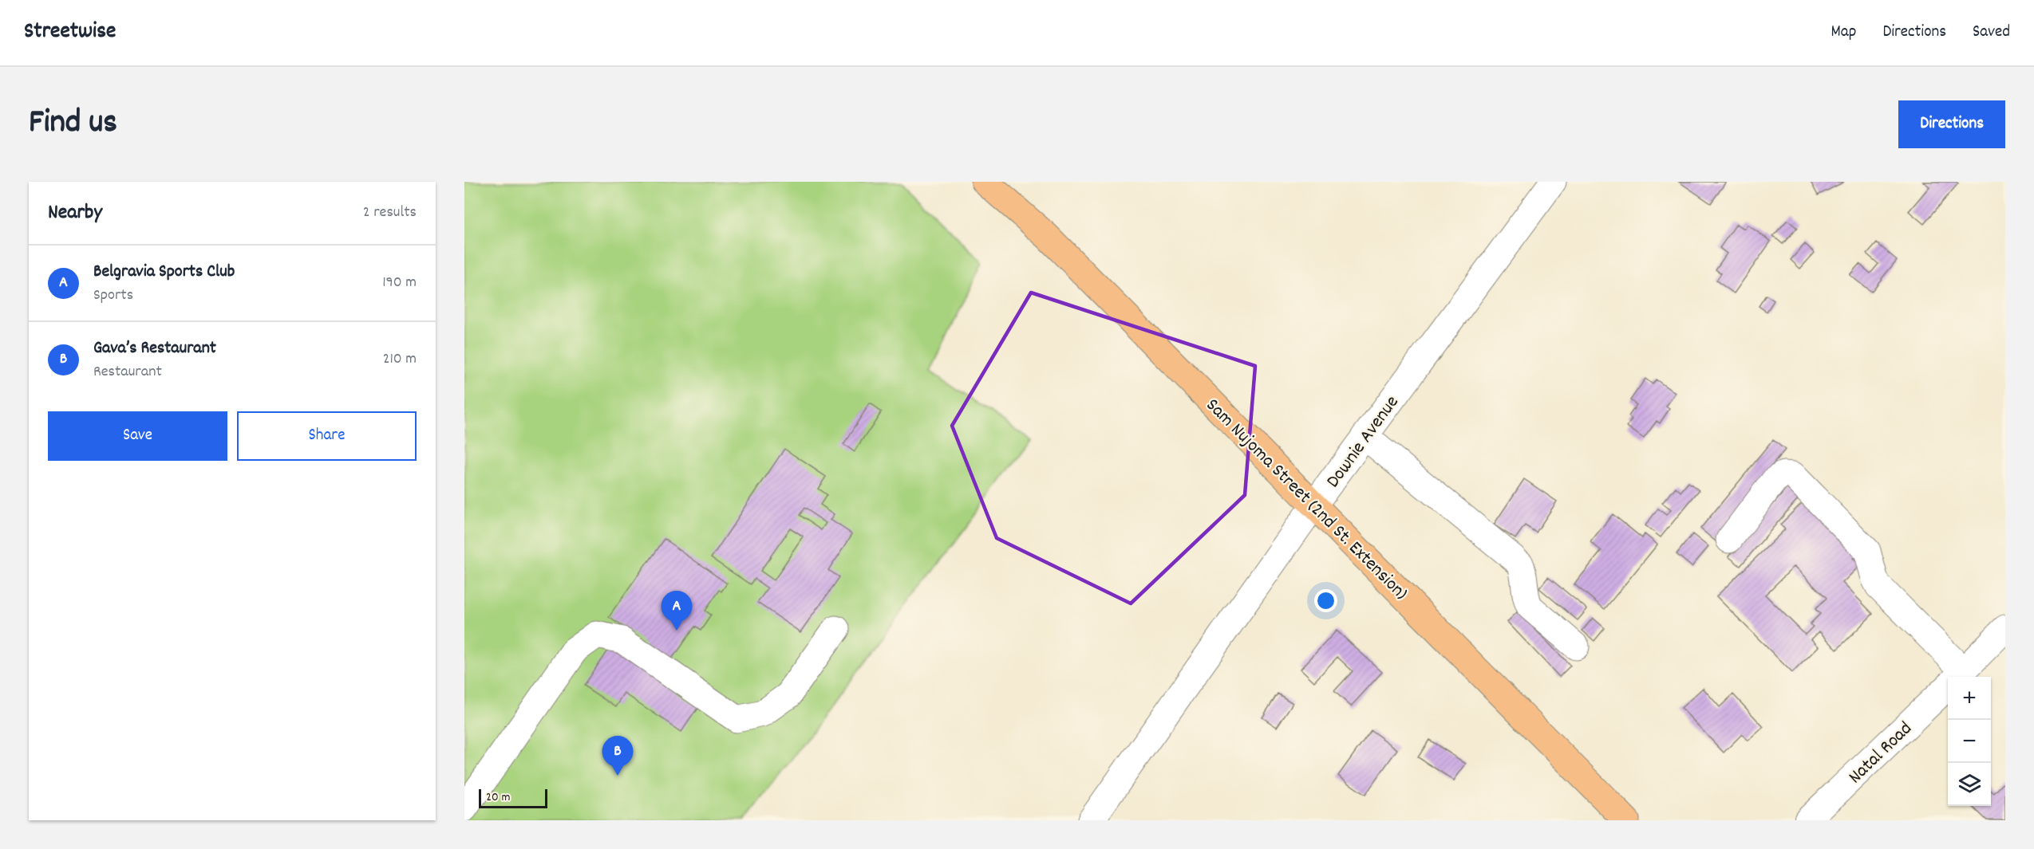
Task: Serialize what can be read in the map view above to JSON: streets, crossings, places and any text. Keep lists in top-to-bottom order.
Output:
{
  "streets": {
    "highway": ["Sam Nujoma Street (2nd St. Extension)"],
    "street": ["Downie Avenue", "Natal Road"]
  },
  "crossings": [
    ["Downie Avenue", "Sam Nujoma Street (2nd St. Extension)"]
  ],
  "scale_bar": "20 m",
  "page": {
    "header": "Streetwise",
    "nav": ["Map", "Directions", "Saved"],
    "title": "Find us",
    "buttons": [
      "Directions",
      ["Save", "Share"]
    ],
    "heading": ["Nearby", "2 results"],
    "list": [
      {
        "mark": "A",
        "name": "Belgravia Sports Club",
        "note": "Sports",
        "value": "190 m"
      },
      {
        "mark": "B",
        "name": "Gava’s Restaurant",
        "note": "Restaurant",
        "value": "210 m"
      }
    ],
    "pins": ["A", "B"],
    "map_buttons": ["+", "−"],
    "scale": "20 m"
  }
}
